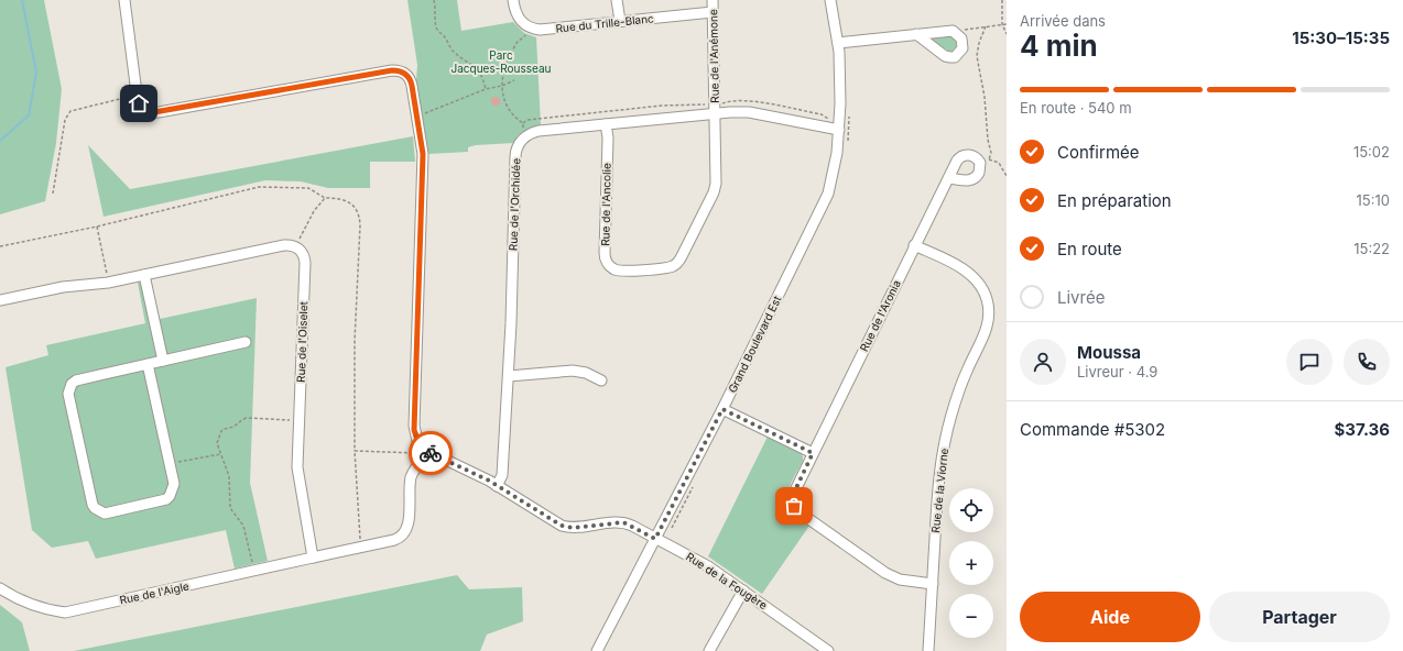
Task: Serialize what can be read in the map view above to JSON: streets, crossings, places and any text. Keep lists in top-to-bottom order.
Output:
{
  "streets": {
    "street": [
      "Rue du Trille-Blanc",
      "Rue de l'Anémone",
      "Rue de l'Orchidée",
      "Rue de l'Ancolie",
      "Rue de l'Aronia",
      "Rue de l'Oiselet",
      "Grand Boulevard Est",
      "Rue de la Viorne",
      "Rue de la Fougère",
      "Rue de l'Aigle"
    ]
  },
  "crossings": [
    ["Rue du Trille-Blanc", "Rue de l'Anémone"],
    ["Rue de l'Anémone", "Rue de l'Orchidée"],
    ["Rue de l'Anémone", "Rue de l'Ancolie"],
    ["Rue de l'Orchidée", "Rue de l'Ancolie"],
    ["Rue de l'Orchidée", "Grand Boulevard Est"],
    ["Rue de l'Orchidée", "Rue de la Fougère"],
    ["Rue de l'Aronia", "Rue de la Viorne"],
    ["Rue de l'Oiselet", "Rue de l'Aigle"],
    ["Grand Boulevard Est", "Rue de la Fougère"]
  ],
  "parks": ["Parc Jacques-Rousseau"],
  "page": {
    "heading": ["4 min", "Arrivée dans", "15:30–15:35"],
    "panel": [
      "Moussa",
      "Livreur · 4.9",
      "Commande #5302",
      "$37.36"
    ],
    "bar": "En route · 540 m",
    "list": [
      ["Confirmée", "15:02"],
      ["En préparation", "15:10"],
      ["En route", "15:22"],
      "Livrée"
    ],
    "map_buttons": ["+", "−"],
    "buttons": ["Aide", "Partager"]
  }
}
